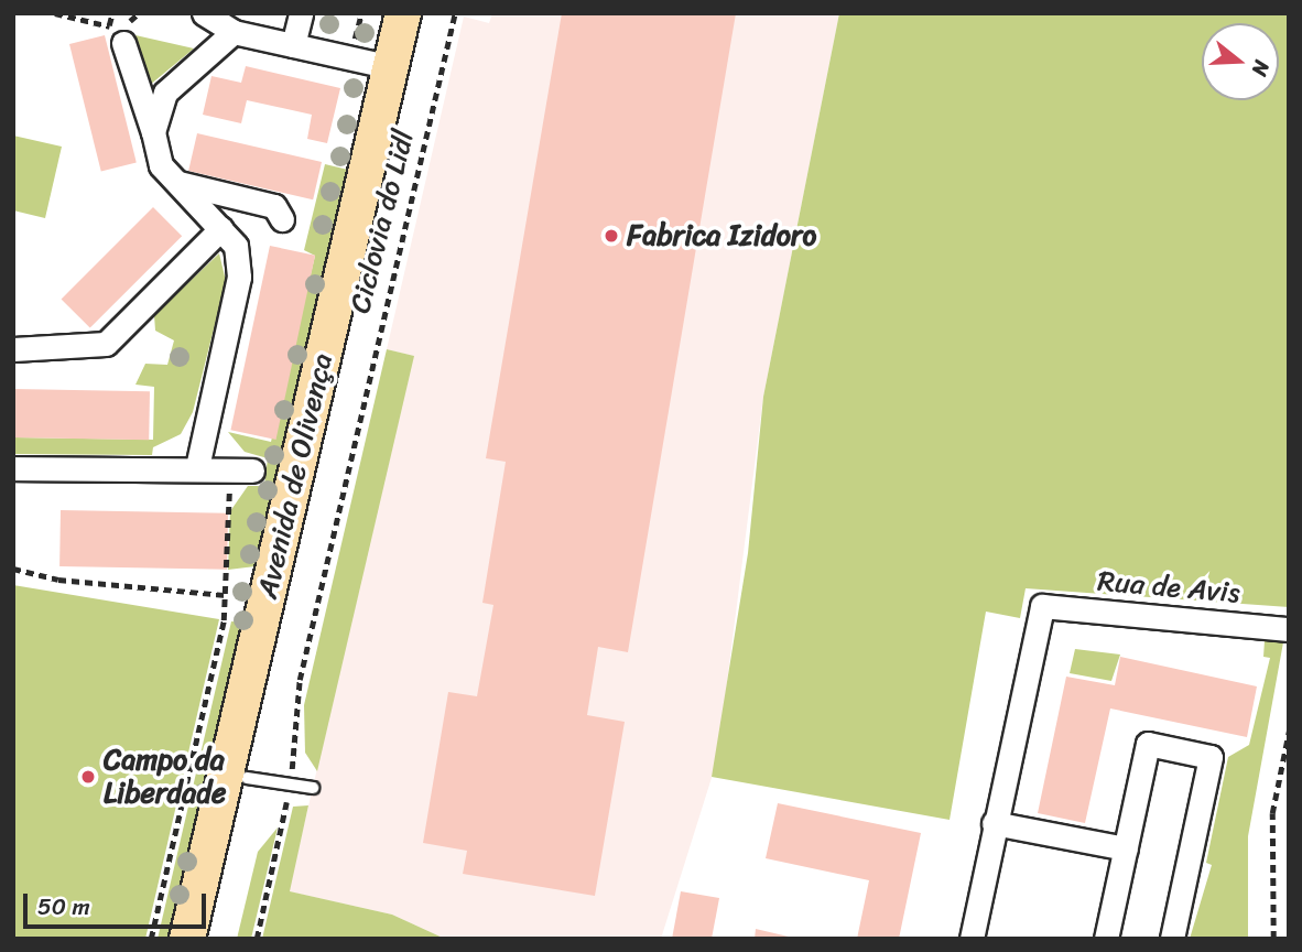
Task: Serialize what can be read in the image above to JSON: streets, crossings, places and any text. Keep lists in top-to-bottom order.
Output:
{
  "streets": {
    "main road": ["Avenida de Olivença"],
    "street": ["Rua de Avis"],
    "path": ["Ciclovia do Lidl"]
  },
  "places": ["Fabrica Izidoro", "Campo da Liberdade"],
  "scale_bar": "50 m",
  "north": "right"
}
